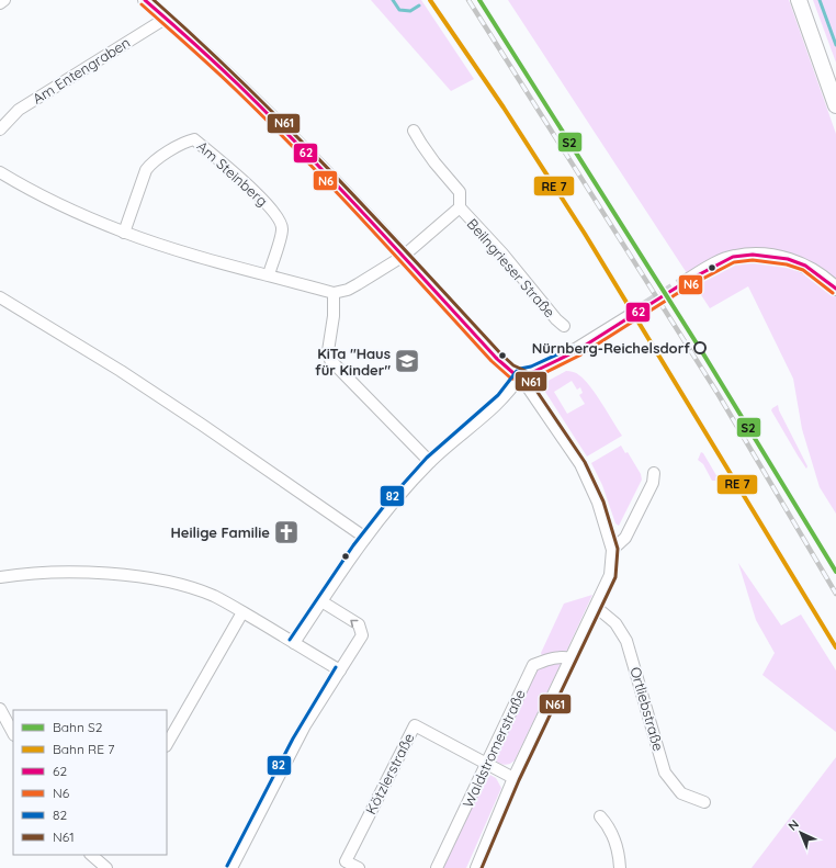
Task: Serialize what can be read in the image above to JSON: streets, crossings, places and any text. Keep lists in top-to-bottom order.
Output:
{
  "streets": {
    "street": [
      "Am Entengraben",
      "Am Steinberg",
      "Beilngrieser Straße",
      "Ortliebstraße",
      "Waldstromerstraße",
      "Kötzlerstraße"
    ]
  },
  "crossings": [
    ["Waldstromerstraße", "Kötzlerstraße"]
  ],
  "places": {
    "other": ["Nürnberg-Reichelsdorf"],
    "school or university": ["KiTa \"Haus für Kinder\""],
    "church": ["Heilige Familie"]
  },
  "lines": [
    "rail line S2",
    "transit line 62",
    "transit line N61",
    "transit line N6",
    "transit line 82"
  ],
  "legend": [
    "Bahn S2",
    "Bahn RE 7",
    "62",
    "N6",
    "82",
    "N61"
  ],
  "north": "top left"
}
